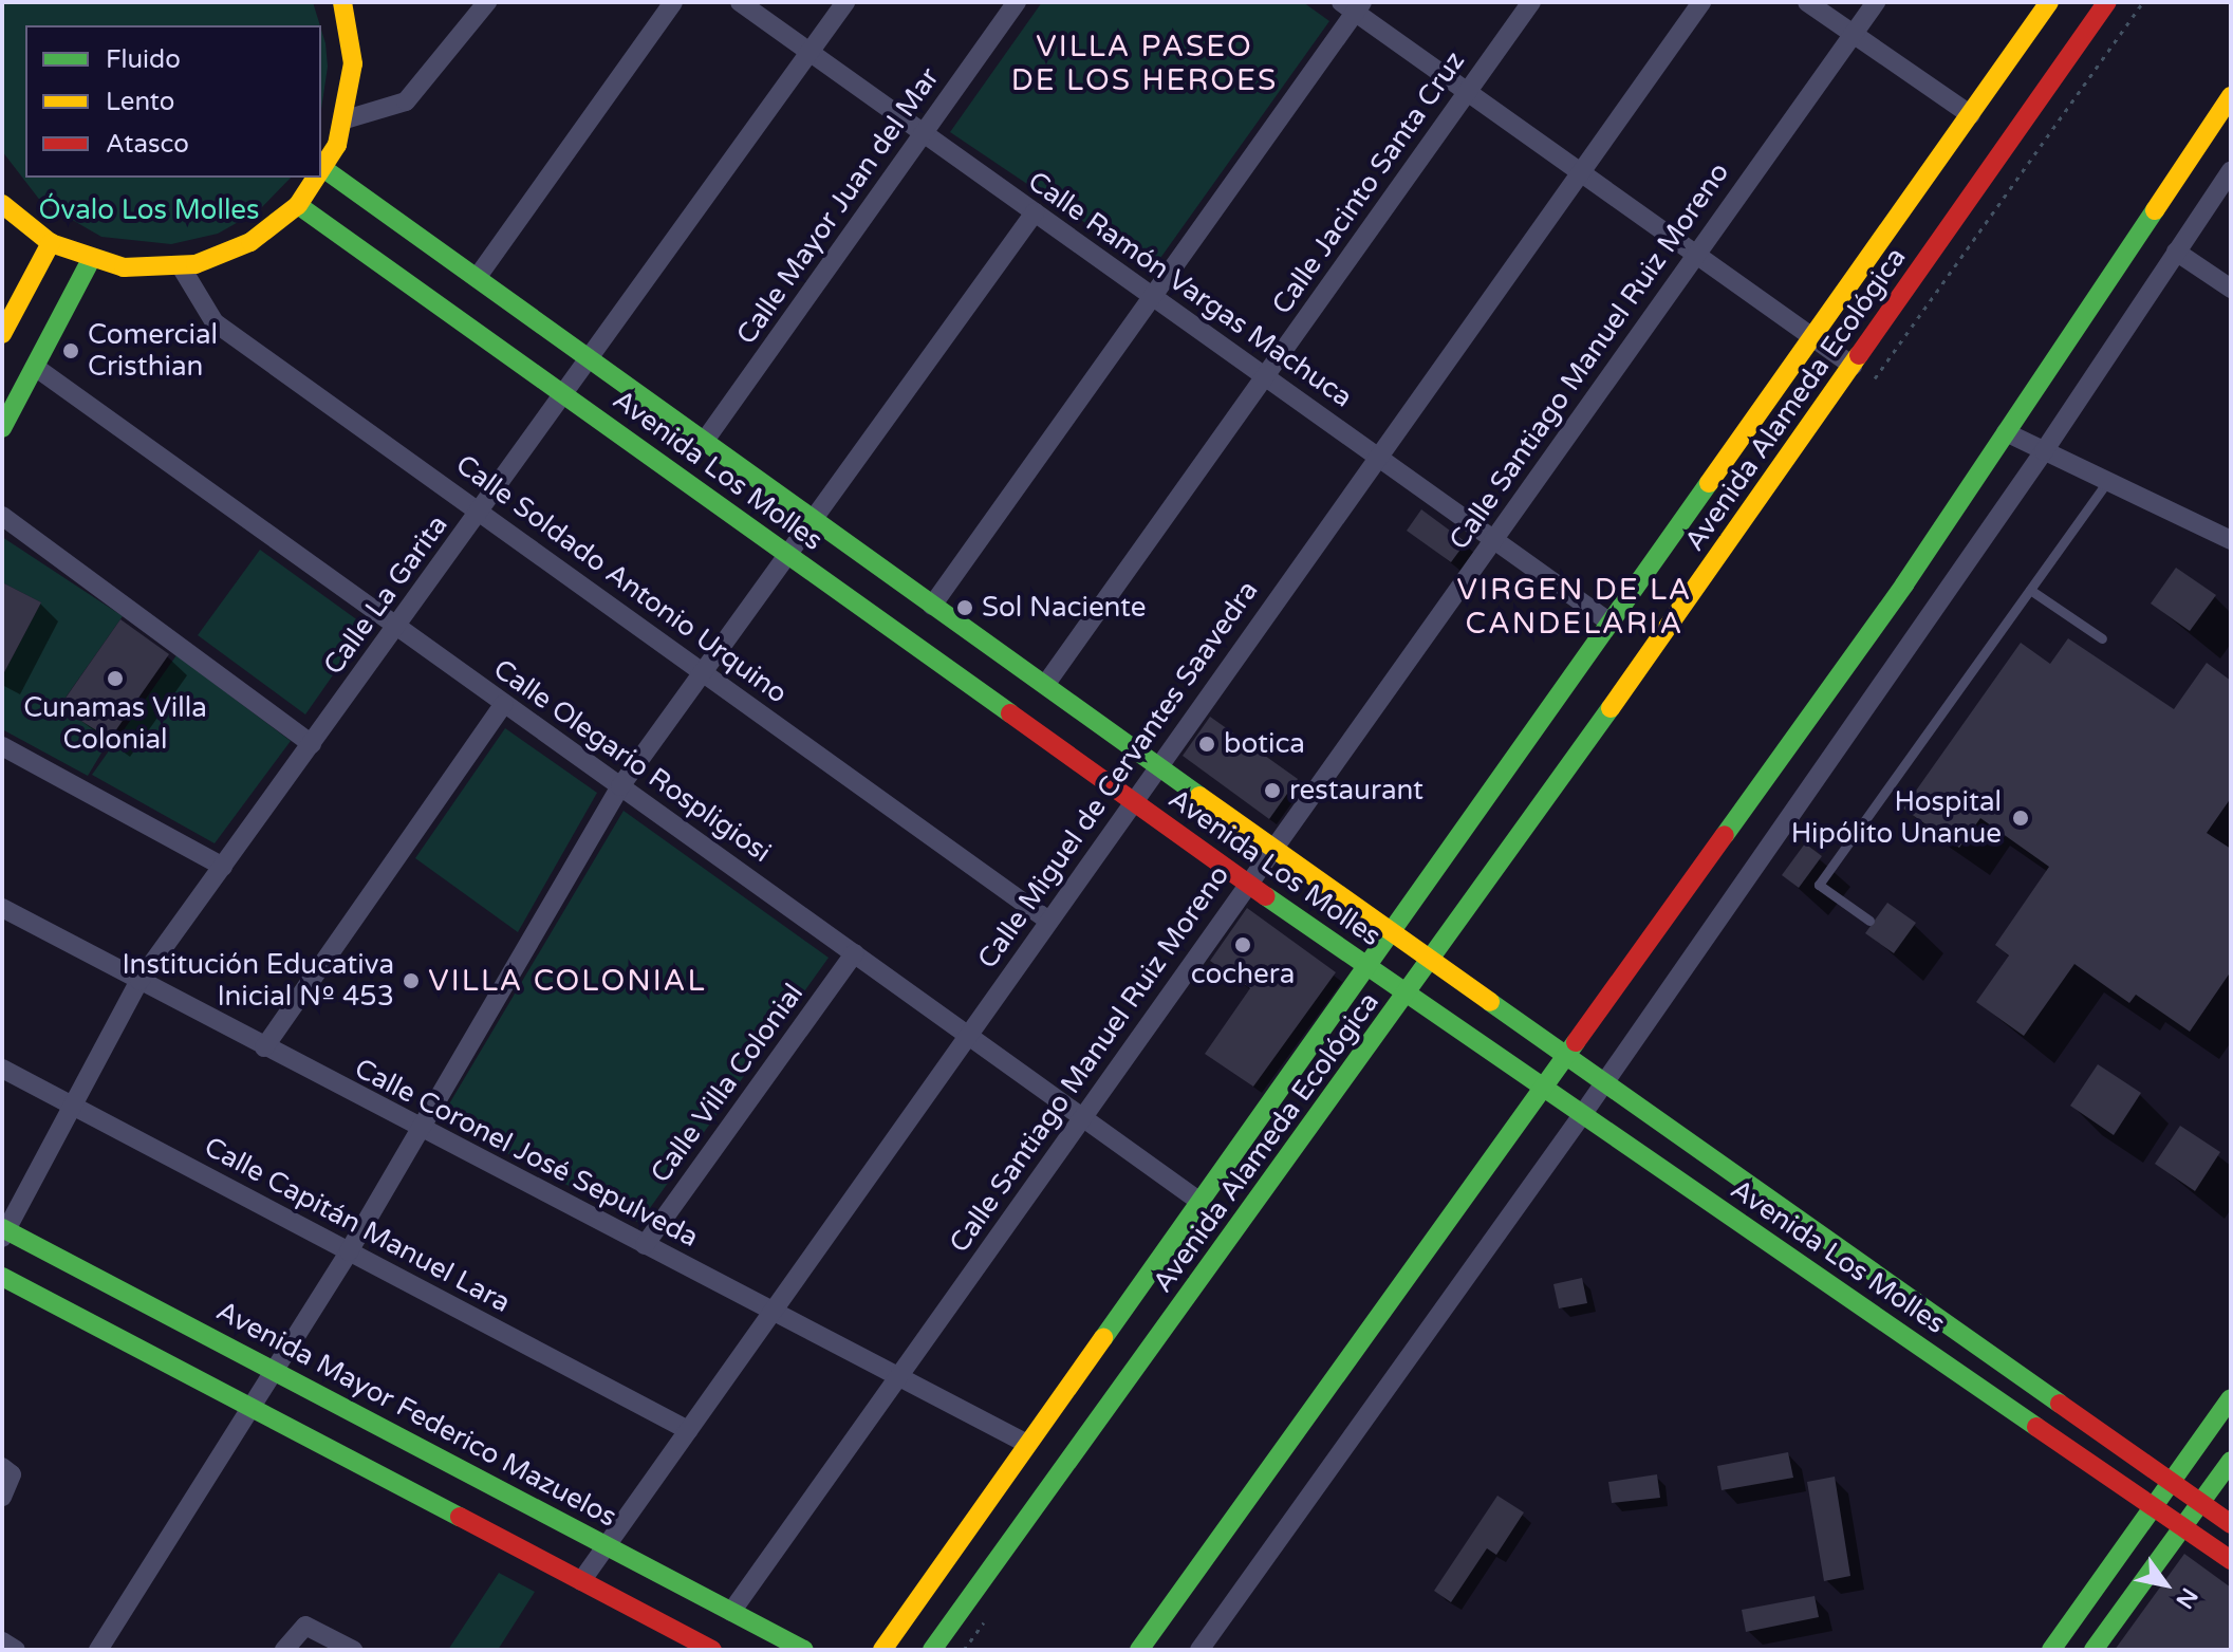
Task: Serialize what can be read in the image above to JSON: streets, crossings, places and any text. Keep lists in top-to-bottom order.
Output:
{
  "streets": {
    "street": [
      "Calle Jacinto Santa Cruz",
      "Calle Mayor Juan del Mar",
      "Calle Ramón Vargas Machuca",
      "Calle Santiago Manuel Ruiz Moreno",
      "Avenida Alameda Ecológica",
      "Avenida Los Molles",
      "Calle Soldado Antonio Urquino",
      "Calle La Garita",
      "Calle Olegario Rospligiosi",
      "Calle Miguel de Cervantes Saavedra",
      "Calle Villa Colonial",
      "Calle Coronel José Sepulveda",
      "Calle Capitán Manuel Lara",
      "Avenida Mayor Federico Mazuelos"
    ]
  },
  "crossings": [
    ["Calle Jacinto Santa Cruz", "Calle Ramón Vargas Machuca"],
    ["Calle Jacinto Santa Cruz", "Avenida Los Molles"],
    ["Calle Mayor Juan del Mar", "Calle Ramón Vargas Machuca"],
    ["Calle Mayor Juan del Mar", "Avenida Los Molles"],
    ["Calle Ramón Vargas Machuca", "Calle Santiago Manuel Ruiz Moreno"],
    ["Calle Ramón Vargas Machuca", "Avenida Alameda Ecológica"],
    ["Calle Ramón Vargas Machuca", "Calle La Garita"],
    ["Calle Ramón Vargas Machuca", "Calle Miguel de Cervantes Saavedra"],
    ["Calle Santiago Manuel Ruiz Moreno", "Avenida Los Molles"],
    ["Calle Santiago Manuel Ruiz Moreno", "Calle Olegario Rospligiosi"],
    ["Calle Santiago Manuel Ruiz Moreno", "Calle Coronel José Sepulveda"],
    ["Calle Santiago Manuel Ruiz Moreno", "Avenida Mayor Federico Mazuelos"],
    ["Avenida Alameda Ecológica", "Avenida Los Molles"],
    ["Avenida Alameda Ecológica", "Calle Olegario Rospligiosi"],
    ["Avenida Alameda Ecológica", "Calle Coronel José Sepulveda"],
    ["Avenida Los Molles", "Calle La Garita"],
    ["Avenida Los Molles", "Calle Miguel de Cervantes Saavedra"],
    ["Calle Soldado Antonio Urquino", "Calle La Garita"],
    ["Calle Soldado Antonio Urquino", "Calle Miguel de Cervantes Saavedra"],
    ["Calle La Garita", "Calle Olegario Rospligiosi"],
    ["Calle La Garita", "Calle Coronel José Sepulveda"],
    ["Calle La Garita", "Calle Capitán Manuel Lara"],
    ["Calle La Garita", "Avenida Mayor Federico Mazuelos"],
    ["Calle Olegario Rospligiosi", "Calle Miguel de Cervantes Saavedra"],
    ["Calle Olegario Rospligiosi", "Calle Villa Colonial"],
    ["Calle Miguel de Cervantes Saavedra", "Calle Coronel José Sepulveda"],
    ["Calle Miguel de Cervantes Saavedra", "Calle Capitán Manuel Lara"],
    ["Calle Miguel de Cervantes Saavedra", "Avenida Mayor Federico Mazuelos"],
    ["Calle Villa Colonial", "Calle Coronel José Sepulveda"]
  ],
  "districts": ["VILLA PASEO DE LOS HEROES", "VIRGEN DE LA CANDELARIA", "VILLA COLONIAL"],
  "parks": ["Óvalo Los Molles"],
  "places": [
    "Comercial Cristhian",
    "Sol Naciente",
    "Cunamas Villa Colonial",
    "botica",
    "restaurant",
    "Hospital Hipólito Unanue",
    "cochera",
    "Institución Educativa Inicial Nº 453"
  ],
  "legend": ["Fluido", "Lento", "Atasco"],
  "north": "bottom right"
}
